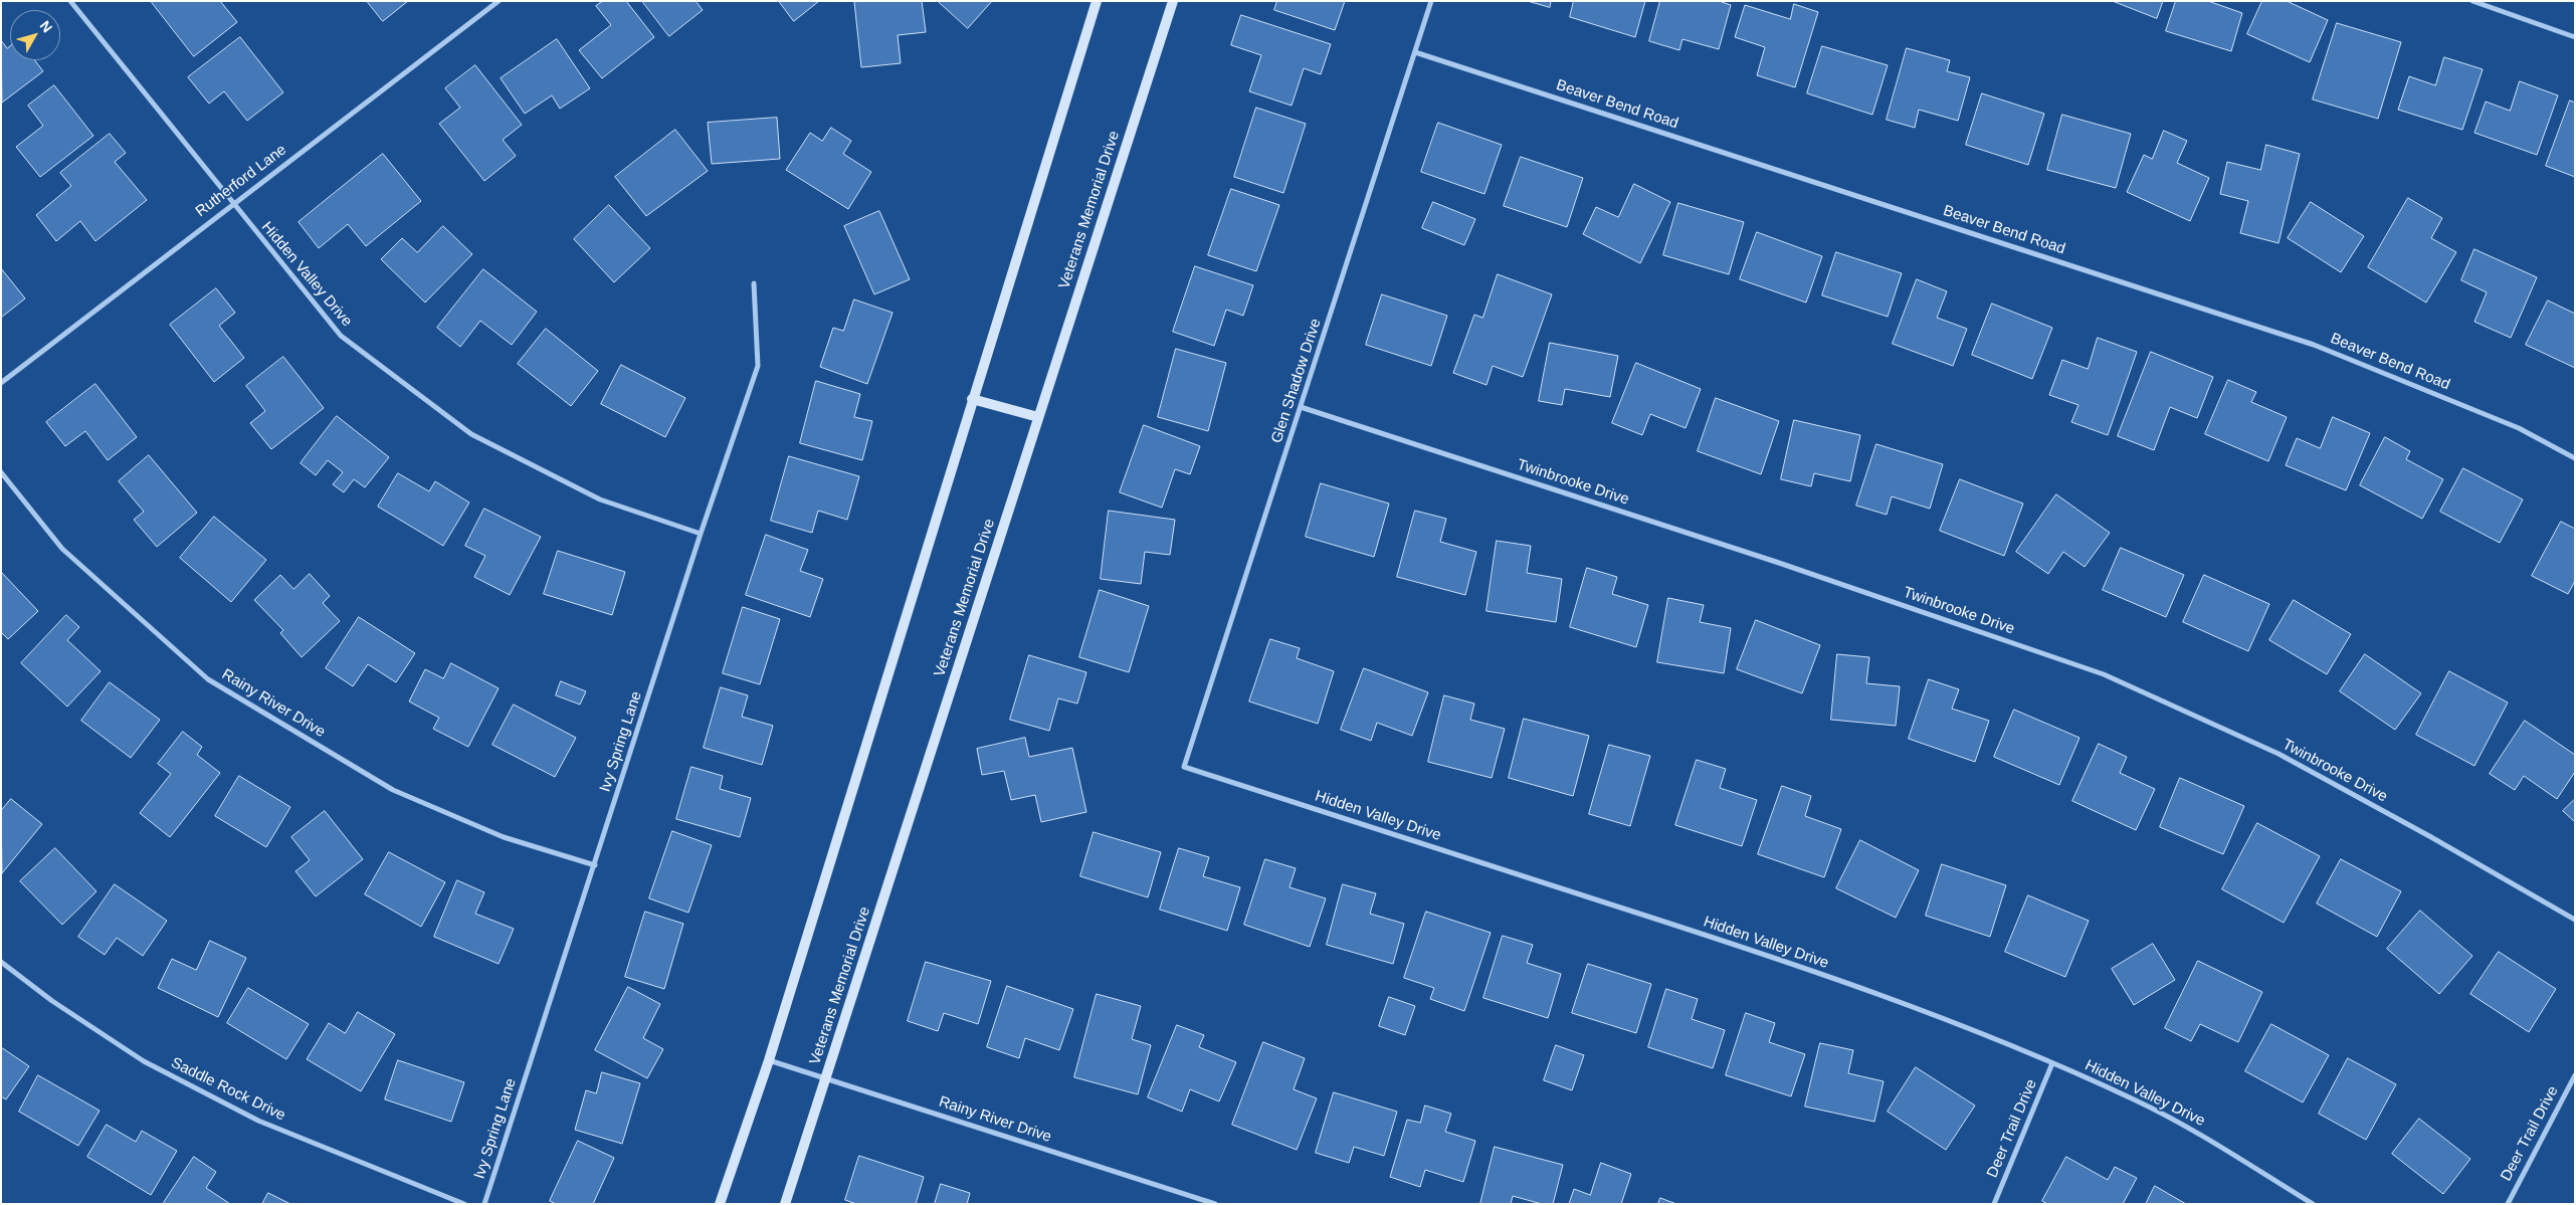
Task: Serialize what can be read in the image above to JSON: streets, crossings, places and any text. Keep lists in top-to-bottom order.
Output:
{
  "streets": {
    "main road": ["Veterans Memorial Drive"],
    "street": [
      "Beaver Bend Road",
      "Rutherford Lane",
      "Hidden Valley Drive",
      "Glen Shadow Drive",
      "Twinbrooke Drive",
      "Rainy River Drive",
      "Ivy Spring Lane",
      "Saddle Rock Drive",
      "Deer Trail Drive"
    ]
  },
  "crossings": [
    ["Beaver Bend Road", "Glen Shadow Drive"],
    ["Rutherford Lane", "Hidden Valley Drive"],
    ["Veterans Memorial Drive", "Rainy River Drive"],
    ["Hidden Valley Drive", "Glen Shadow Drive"],
    ["Hidden Valley Drive", "Ivy Spring Lane"],
    ["Hidden Valley Drive", "Deer Trail Drive"],
    ["Glen Shadow Drive", "Twinbrooke Drive"],
    ["Rainy River Drive", "Ivy Spring Lane"]
  ],
  "north": "top right"
}
